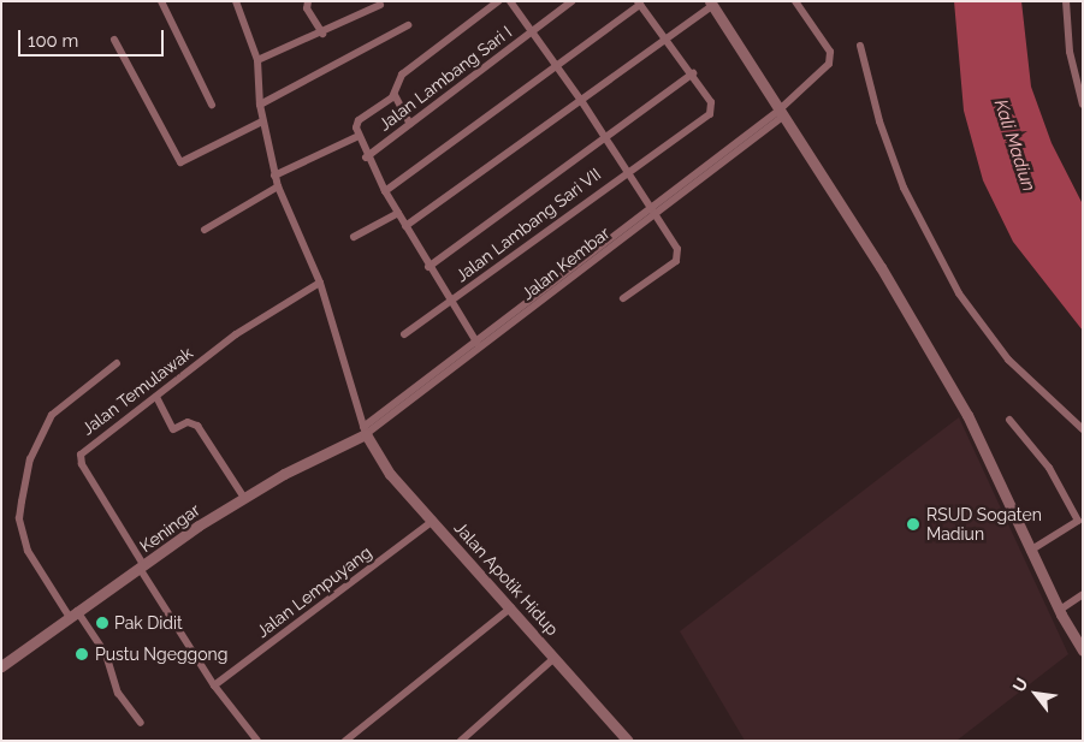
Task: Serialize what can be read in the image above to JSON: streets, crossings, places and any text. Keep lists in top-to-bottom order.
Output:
{
  "streets": {
    "street": [
      "Jalan Lambang Sari I",
      "Jalan Lambang Sari VII",
      "Jalan Kembar",
      "Jalan Temulawak",
      "Keningar",
      "Jalan Apotik Hidup",
      "Jalan Lempuyang"
    ]
  },
  "crossings": [
    ["Jalan Kembar", "Keningar"],
    ["Jalan Kembar", "Jalan Apotik Hidup"],
    ["Jalan Temulawak", "Keningar"],
    ["Keningar", "Jalan Apotik Hidup"],
    ["Jalan Apotik Hidup", "Jalan Lempuyang"]
  ],
  "water": ["Kali Madiun"],
  "places": ["RSUD Sogaten Madiun", "Pak Didit", "Pustu Ngeggong"],
  "scale_bar": "100 m",
  "north": "top left"
}
